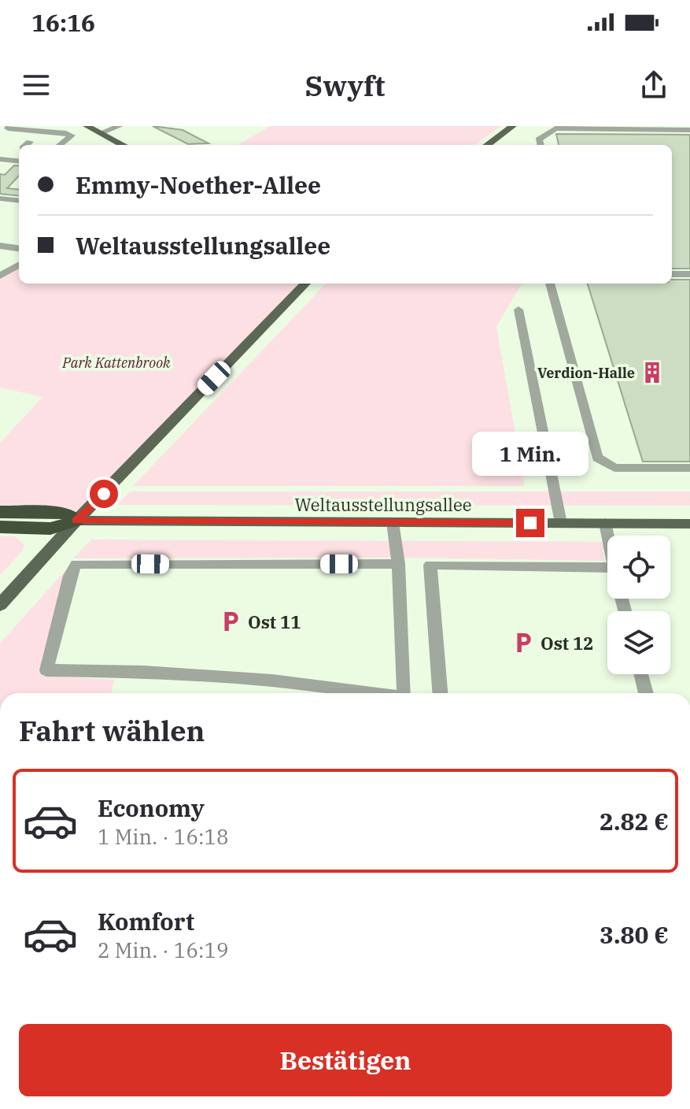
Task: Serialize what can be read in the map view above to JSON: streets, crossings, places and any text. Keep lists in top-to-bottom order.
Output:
{
  "streets": {
    "main road": ["Weltausstellungsallee"]
  },
  "parks": ["Park Kattenbrook"],
  "places": {
    "building": ["Verdion-Halle"],
    "parking": ["Ost 11", "Ost 12"]
  },
  "page": {
    "status": "16:16",
    "header": "Swyft",
    "banner": ["Emmy-Noether-Allee", "Weltausstellungsallee"],
    "bubble": "1 Min.",
    "heading": "Fahrt wählen",
    "list": [
      {
        "name": "Economy",
        "note": "1 Min. · 16:18",
        "value": "2.82 €"
      },
      {
        "name": "Komfort",
        "note": "2 Min. · 16:19",
        "value": "3.80 €"
      }
    ],
    "buttons": "Bestätigen"
  }
}
